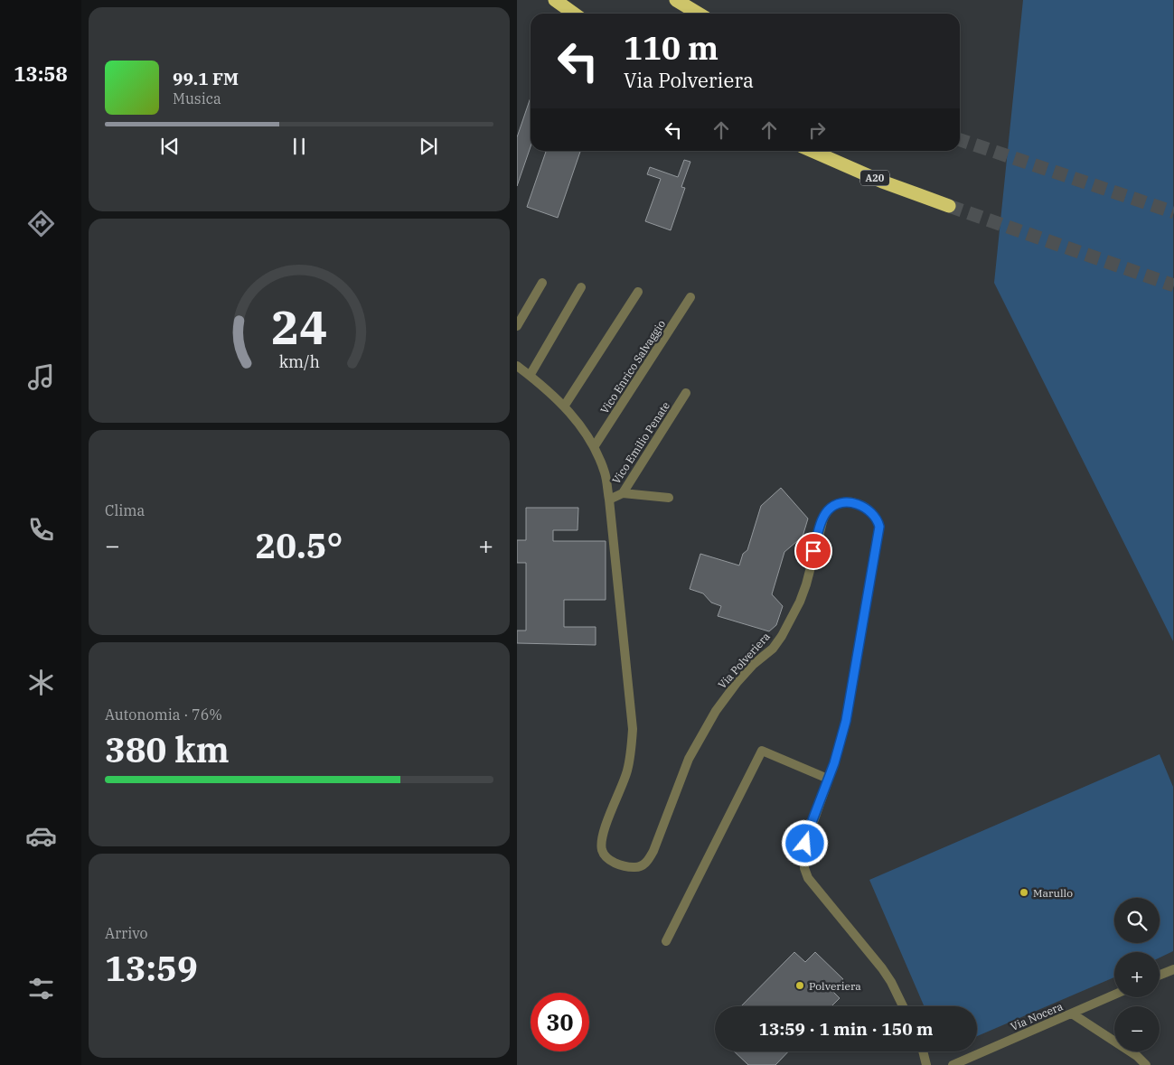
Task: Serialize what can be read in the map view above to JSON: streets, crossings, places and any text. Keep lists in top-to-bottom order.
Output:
{
  "streets": {
    "highway": ["A20"],
    "street": [
      "Vico Enrico Salvaggio",
      "Vico Emilio Penate",
      "Via Polveriera",
      "Via Nocera"
    ]
  },
  "crossings": [
    ["Vico Enrico Salvaggio", "Via Polveriera"],
    ["Vico Emilio Penate", "Via Polveriera"]
  ],
  "places": ["Marullo", "Polveriera"],
  "page": {
    "tabs": "13:58",
    "turn": ["110 m", "Via Polveriera"],
    "song": ["99.1 FM", "Musica"],
    "tile": [
      "Clima",
      ["Autonomia · 76%", "380 km"],
      ["Arrivo", "13:59"]
    ],
    "heat": ["−", "20.5°", "+"],
    "map_buttons": ["+", "−"],
    "limit": "30",
    "trip": "13:59 · 1 min · 150 m",
    "gauge": ["24", "km/h"]
  }
}
